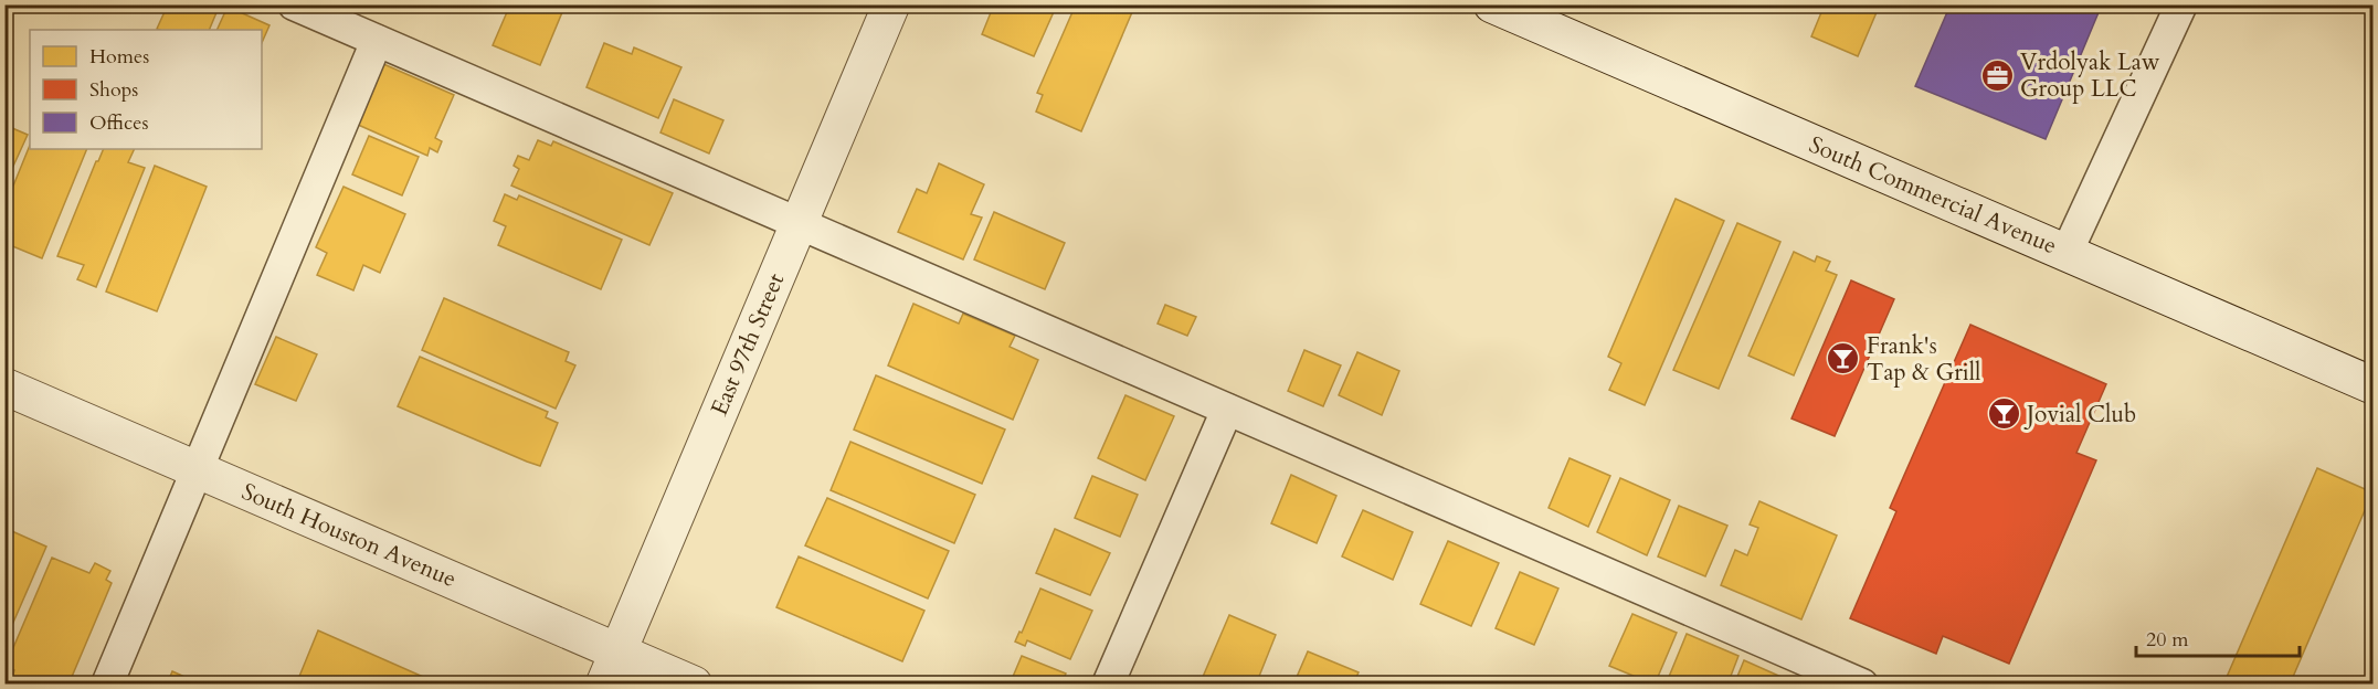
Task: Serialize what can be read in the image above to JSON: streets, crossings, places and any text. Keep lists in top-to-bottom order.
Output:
{
  "streets": {
    "street": ["South Commercial Avenue", "East 97th Street", "South Houston Avenue"]
  },
  "crossings": [
    ["East 97th Street", "South Houston Avenue"]
  ],
  "places": {
    "office": ["Vrdolyak Law Group LLC"],
    "bar": ["Frank's Tap & Grill", "Jovial Club"]
  },
  "legend": ["Homes", "Shops", "Offices"],
  "scale_bar": "20 m"
}
